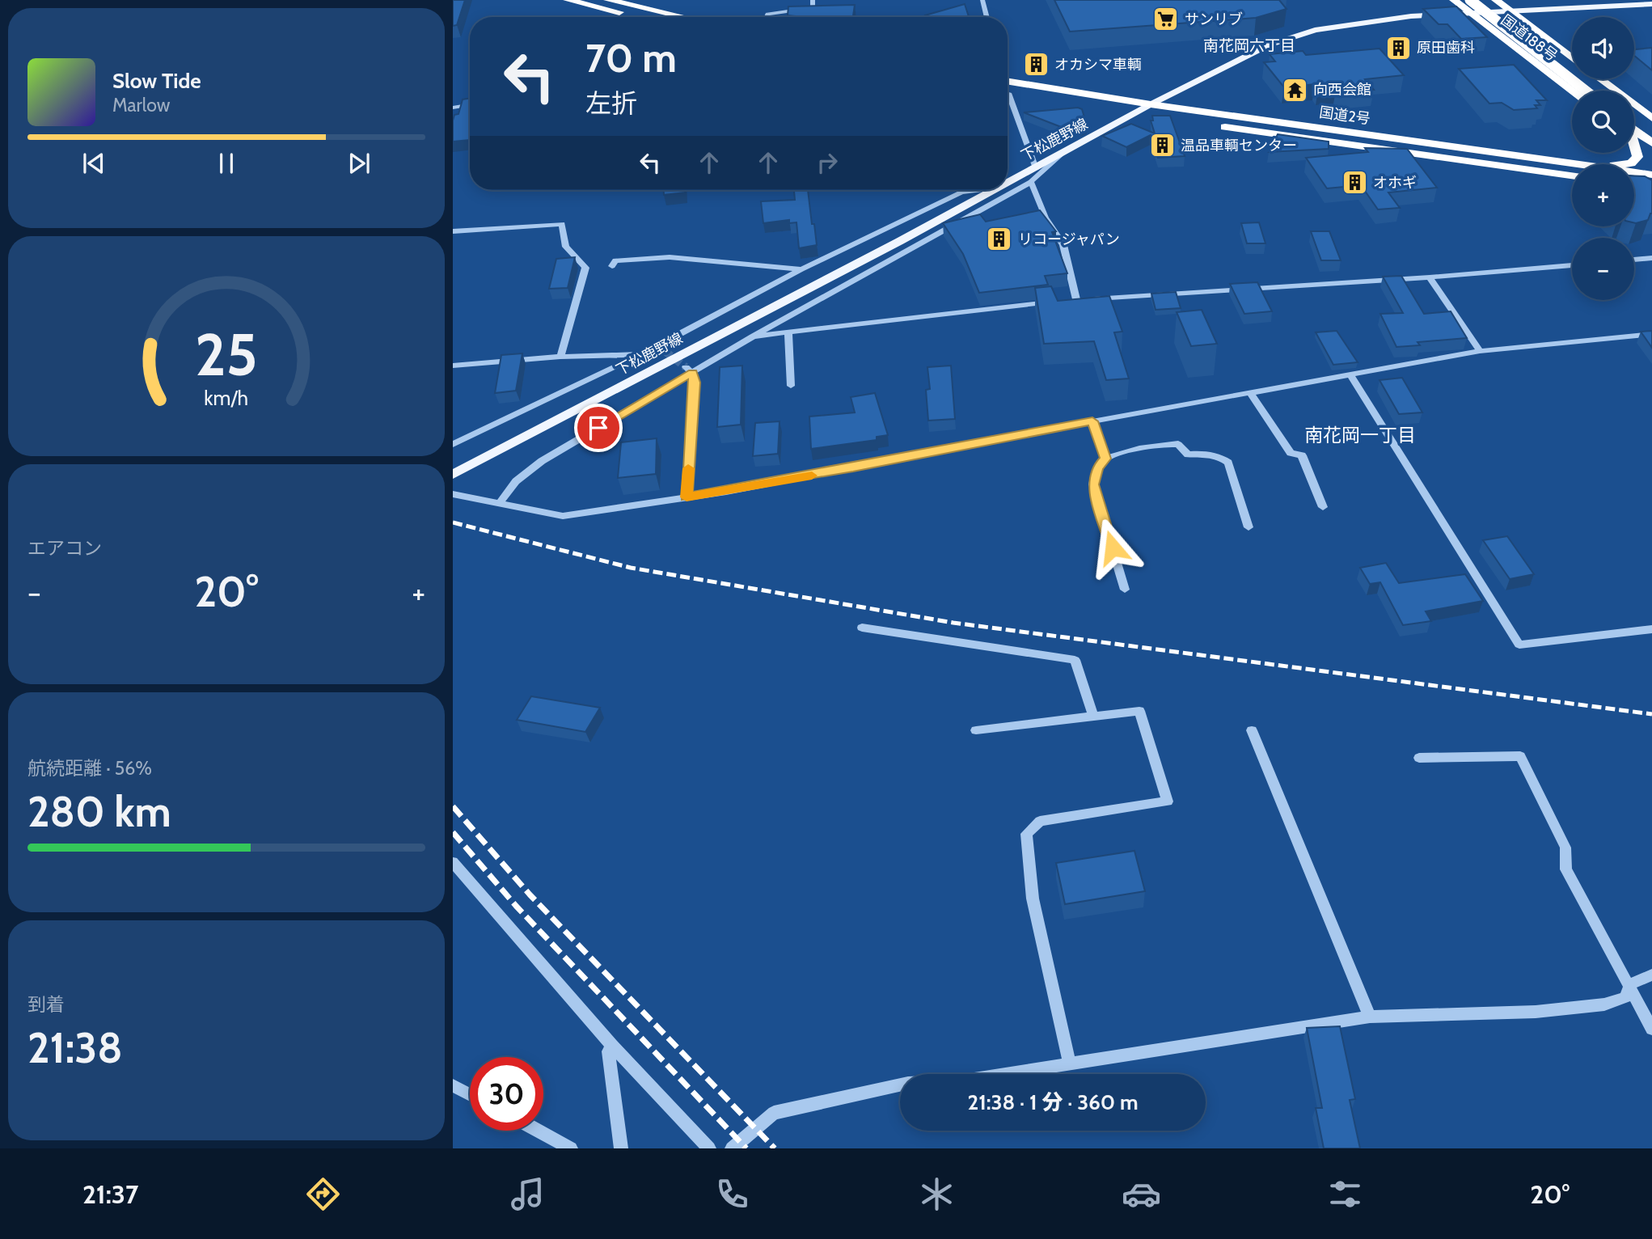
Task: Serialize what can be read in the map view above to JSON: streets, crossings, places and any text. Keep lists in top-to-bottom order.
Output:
{
  "streets": {
    "highway": ["国道188号", "国道2号"],
    "main road": ["下松鹿野線"]
  },
  "crossings": [
    ["国道188号", "下松鹿野線"],
    ["国道2号", "下松鹿野線"]
  ],
  "districts": ["南花岡六丁目", "南花岡一丁目"],
  "places": {
    "supermarket": ["サンリブ"],
    "building": [
      "原田歯科",
      "オカシマ車輌",
      "温品車輌センター",
      "オホギ",
      "リコージャパン"
    ],
    "temple": ["向西会館"]
  },
  "page": {
    "map_buttons": ["+", "−"],
    "turn": ["70 m", "左折"],
    "song": ["Slow Tide", "Marlow"],
    "tile": [
      "エアコン",
      ["航続距離 · 56%", "280 km"],
      ["到着", "21:38"]
    ],
    "heat": ["−", "20°", "+"],
    "limit": "30",
    "trip": "21:38 · 1 分 · 360 m",
    "tabs": ["21:37", "20°"],
    "gauge": ["25", "km/h"]
  }
}
